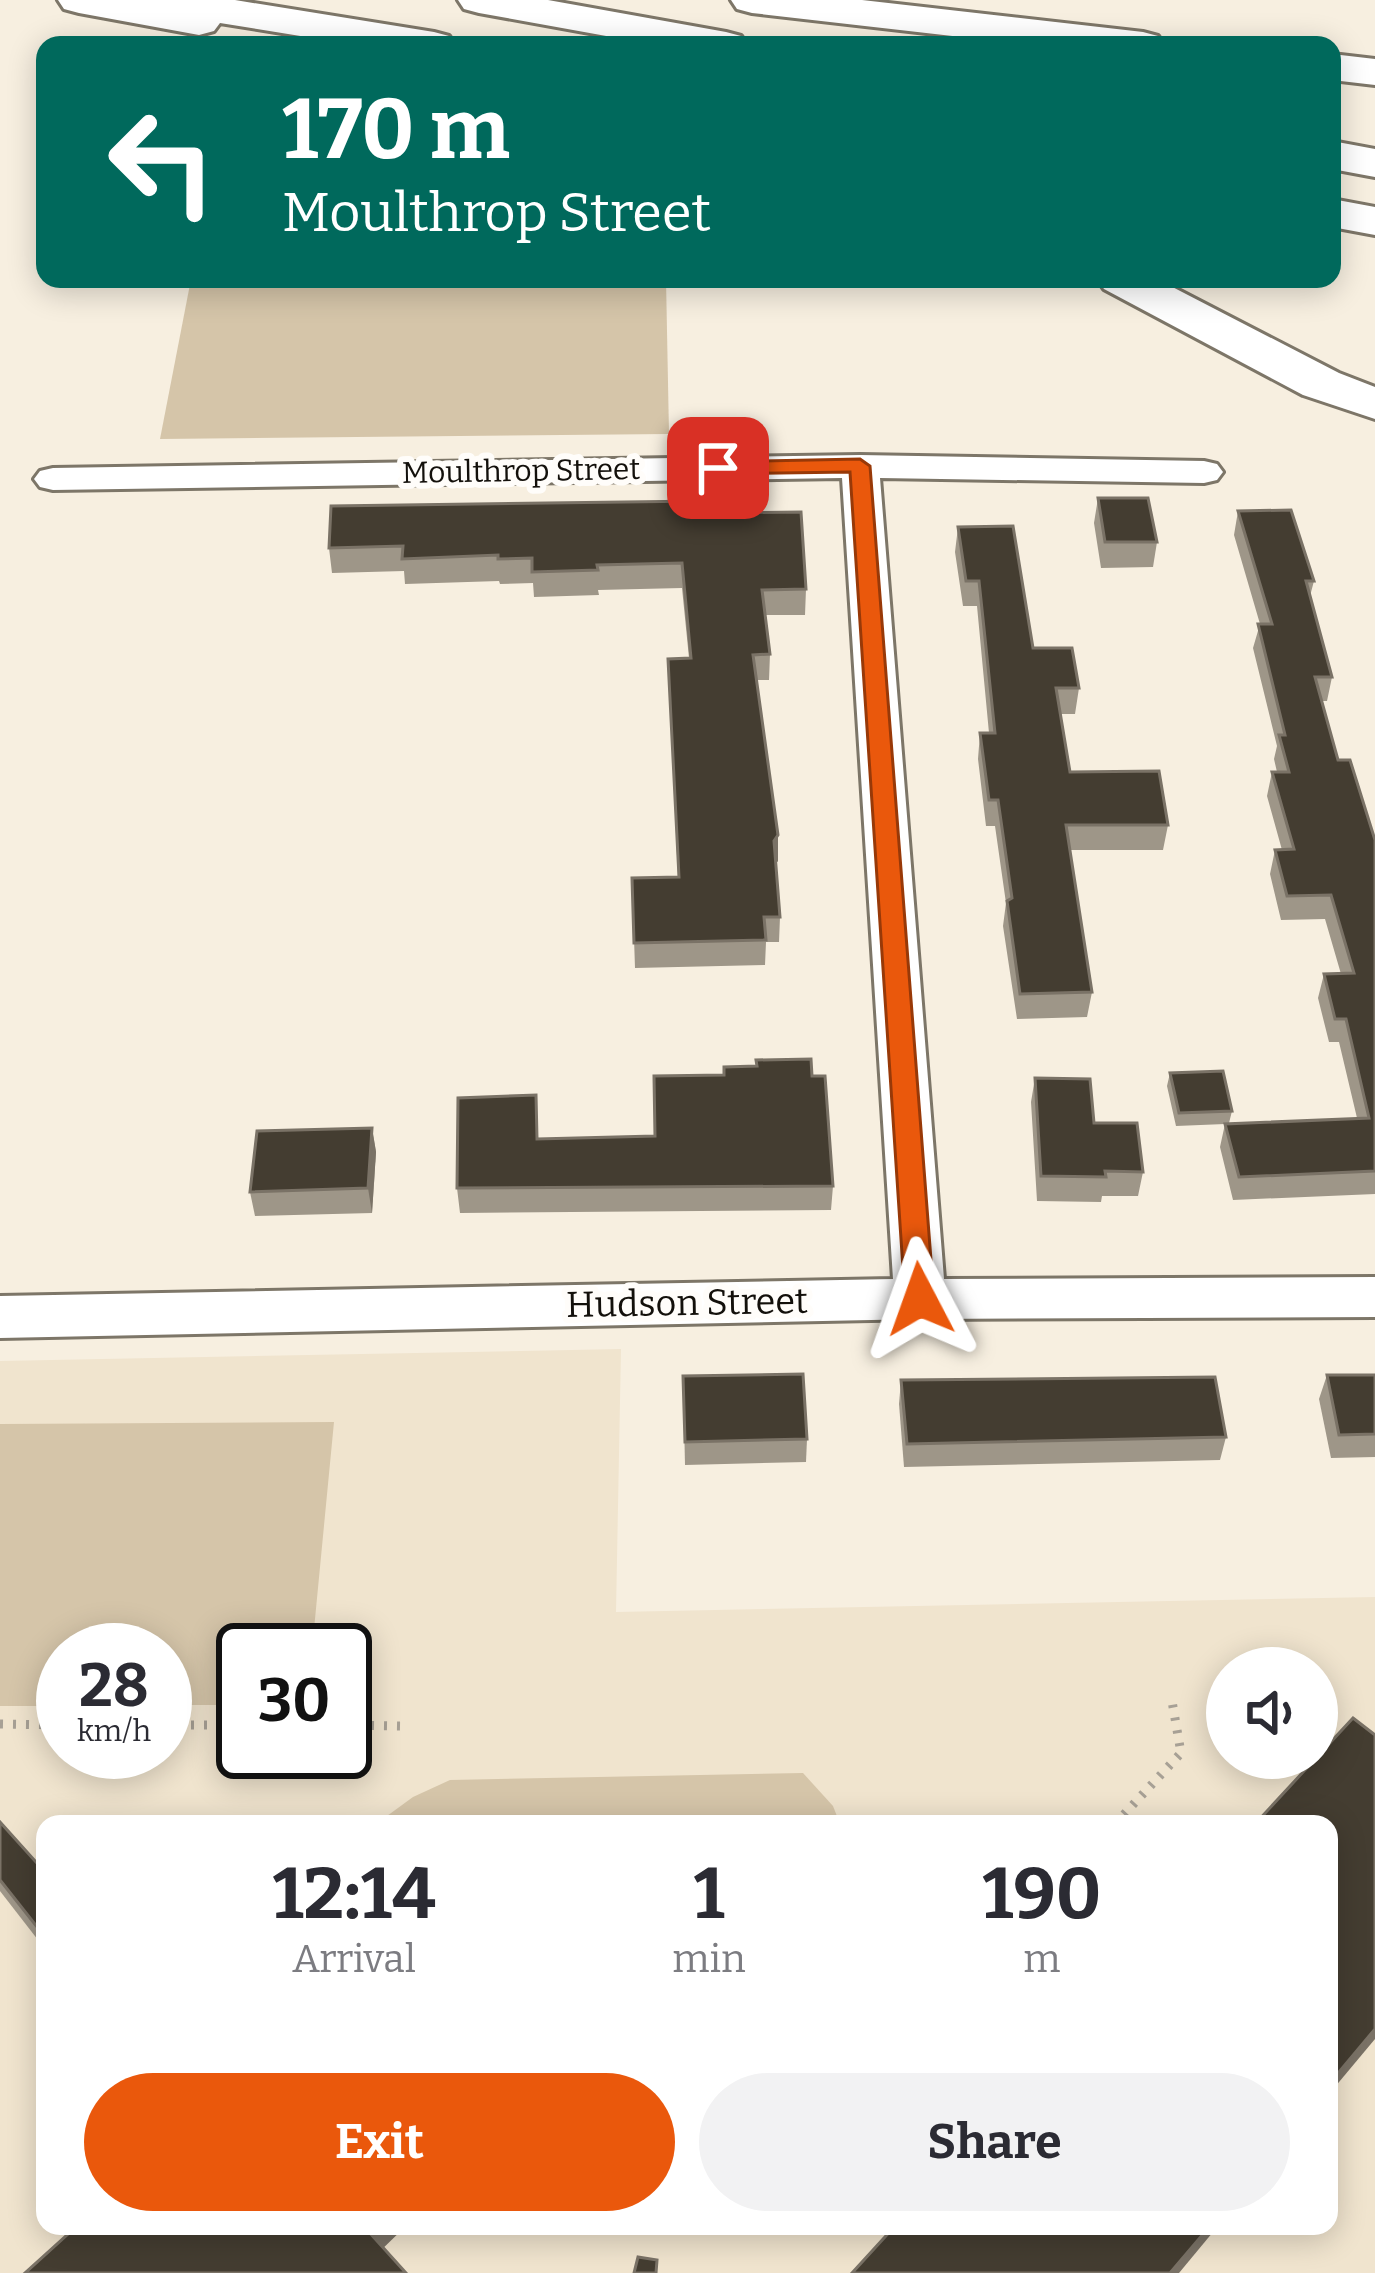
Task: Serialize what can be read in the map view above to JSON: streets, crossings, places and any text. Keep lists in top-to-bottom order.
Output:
{
  "streets": {
    "street": ["Moulthrop Street", "Hudson Street"]
  },
  "page": {
    "turn": ["170 m", "Moulthrop Street"],
    "speed": "28 km/h",
    "limit": "30",
    "eta": [
      "12:14",
      "Arrival",
      "1",
      "min",
      "190",
      "m"
    ],
    "buttons": ["Exit", "Share"]
  }
}
